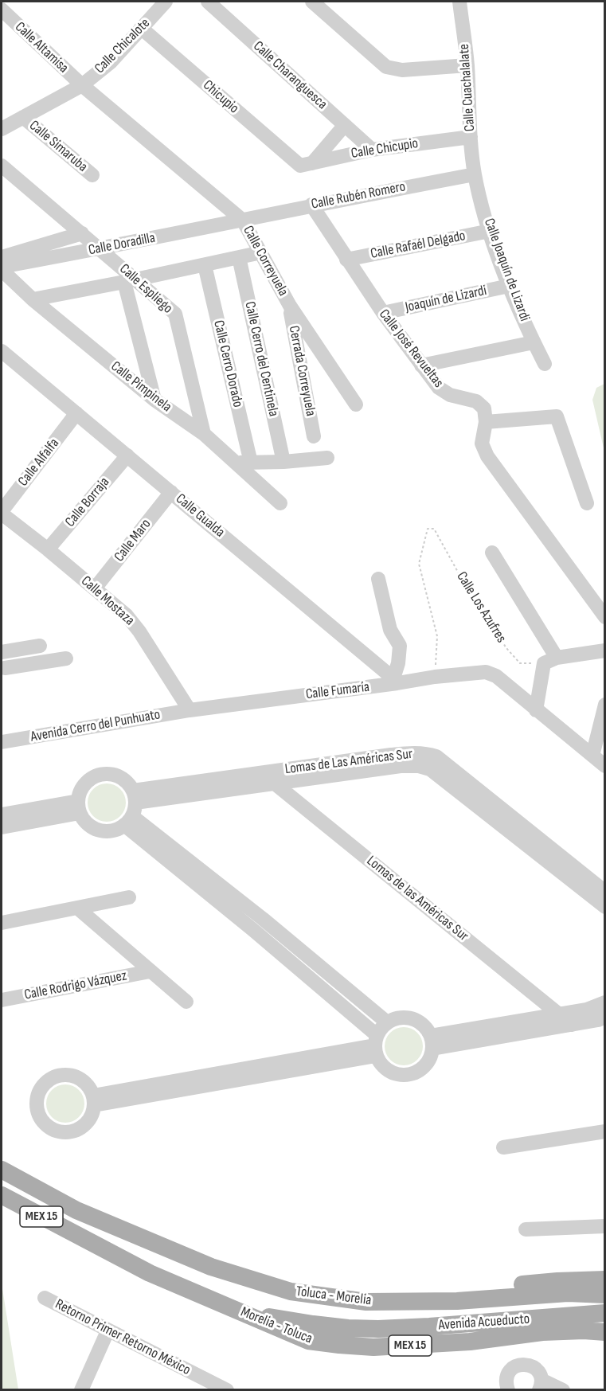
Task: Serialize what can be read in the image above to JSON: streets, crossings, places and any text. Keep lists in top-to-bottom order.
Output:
{
  "streets": {
    "main road": [
      "MEX 15",
      "Toluca - Morelia",
      "Avenida Acueducto",
      "Morelia - Toluca"
    ],
    "street": [
      "Calle Chicalote",
      "Calle Altamisa",
      "Calle Charanguesca",
      "Calle Cuachalalate",
      "Chicupio",
      "Calle Simaruba",
      "Calle Chicupio",
      "Calle Rubén Romero",
      "Calle Doradilla",
      "Calle Rafaél Delgado",
      "Calle Correyuela",
      "Calle Joaquín de Lizardi",
      "Calle Espliego",
      "Joaquín de Lizardi",
      "Calle José Revueltas",
      "Calle Cerro del Centinela",
      "Calle Cerro Dorado",
      "Cerrada Correyuela",
      "Calle Pimpinela",
      "Calle Alfalfa",
      "Calle Borraja",
      "Calle Gualda",
      "Calle Maro",
      "Calle Mostaza",
      "Calle Fumaría",
      "Avenida Cerro del Punhuato",
      "Lomas de Las Américas Sur",
      "Lomas de las Américas Sur",
      "Calle Rodrigo Vázquez",
      "Retorno Primer Retorno México"
    ],
    "path": ["Calle Los Azufres"]
  },
  "crossings": [
    ["Calle Chicalote", "Calle Altamisa"],
    ["Calle Chicalote", "Chicupio"],
    ["Calle Chicalote", "Calle Simaruba"],
    ["Calle Chicalote", "Calle Correyuela"],
    ["Calle Altamisa", "Calle Correyuela"],
    ["Calle Charanguesca", "Calle Chicupio"],
    ["Calle Cuachalalate", "Calle Chicupio"],
    ["Calle Cuachalalate", "Calle Rubén Romero"],
    ["Calle Cuachalalate", "Calle Joaquín de Lizardi"],
    ["Chicupio", "Calle Chicupio"],
    ["Calle Rubén Romero", "Calle Doradilla"],
    ["Calle Rubén Romero", "Calle Correyuela"],
    ["Calle Rubén Romero", "Calle Joaquín de Lizardi"],
    ["Calle Rubén Romero", "Calle José Revueltas"],
    ["Calle Doradilla", "Calle Correyuela"],
    ["Calle Doradilla", "Calle Espliego"],
    ["Calle Doradilla", "Calle Pimpinela"],
    ["Calle Rafaél Delgado", "Calle Joaquín de Lizardi"],
    ["Calle Rafaél Delgado", "Calle José Revueltas"],
    ["Calle Correyuela", "Cerrada Correyuela"],
    ["Calle Joaquín de Lizardi", "Joaquín de Lizardi"],
    ["Calle Espliego", "Calle Pimpinela"],
    ["Joaquín de Lizardi", "Calle José Revueltas"],
    ["Calle Alfalfa", "Calle Gualda"],
    ["Calle Alfalfa", "Calle Mostaza"],
    ["Calle Borraja", "Calle Gualda"],
    ["Calle Borraja", "Calle Mostaza"],
    ["Calle Gualda", "Calle Maro"],
    ["Calle Gualda", "Calle Fumaría"],
    ["Calle Maro", "Calle Mostaza"],
    ["Calle Mostaza", "Calle Fumaría"],
    ["Calle Mostaza", "Avenida Cerro del Punhuato"],
    ["Calle Los Azufres", "Calle Fumaría"],
    ["Calle Fumaría", "Avenida Cerro del Punhuato"],
    ["Lomas de Las Américas Sur", "Lomas de las Américas Sur"],
    ["Toluca - Morelia", "Avenida Acueducto"],
    ["Avenida Acueducto", "Morelia - Toluca"]
  ]
}
